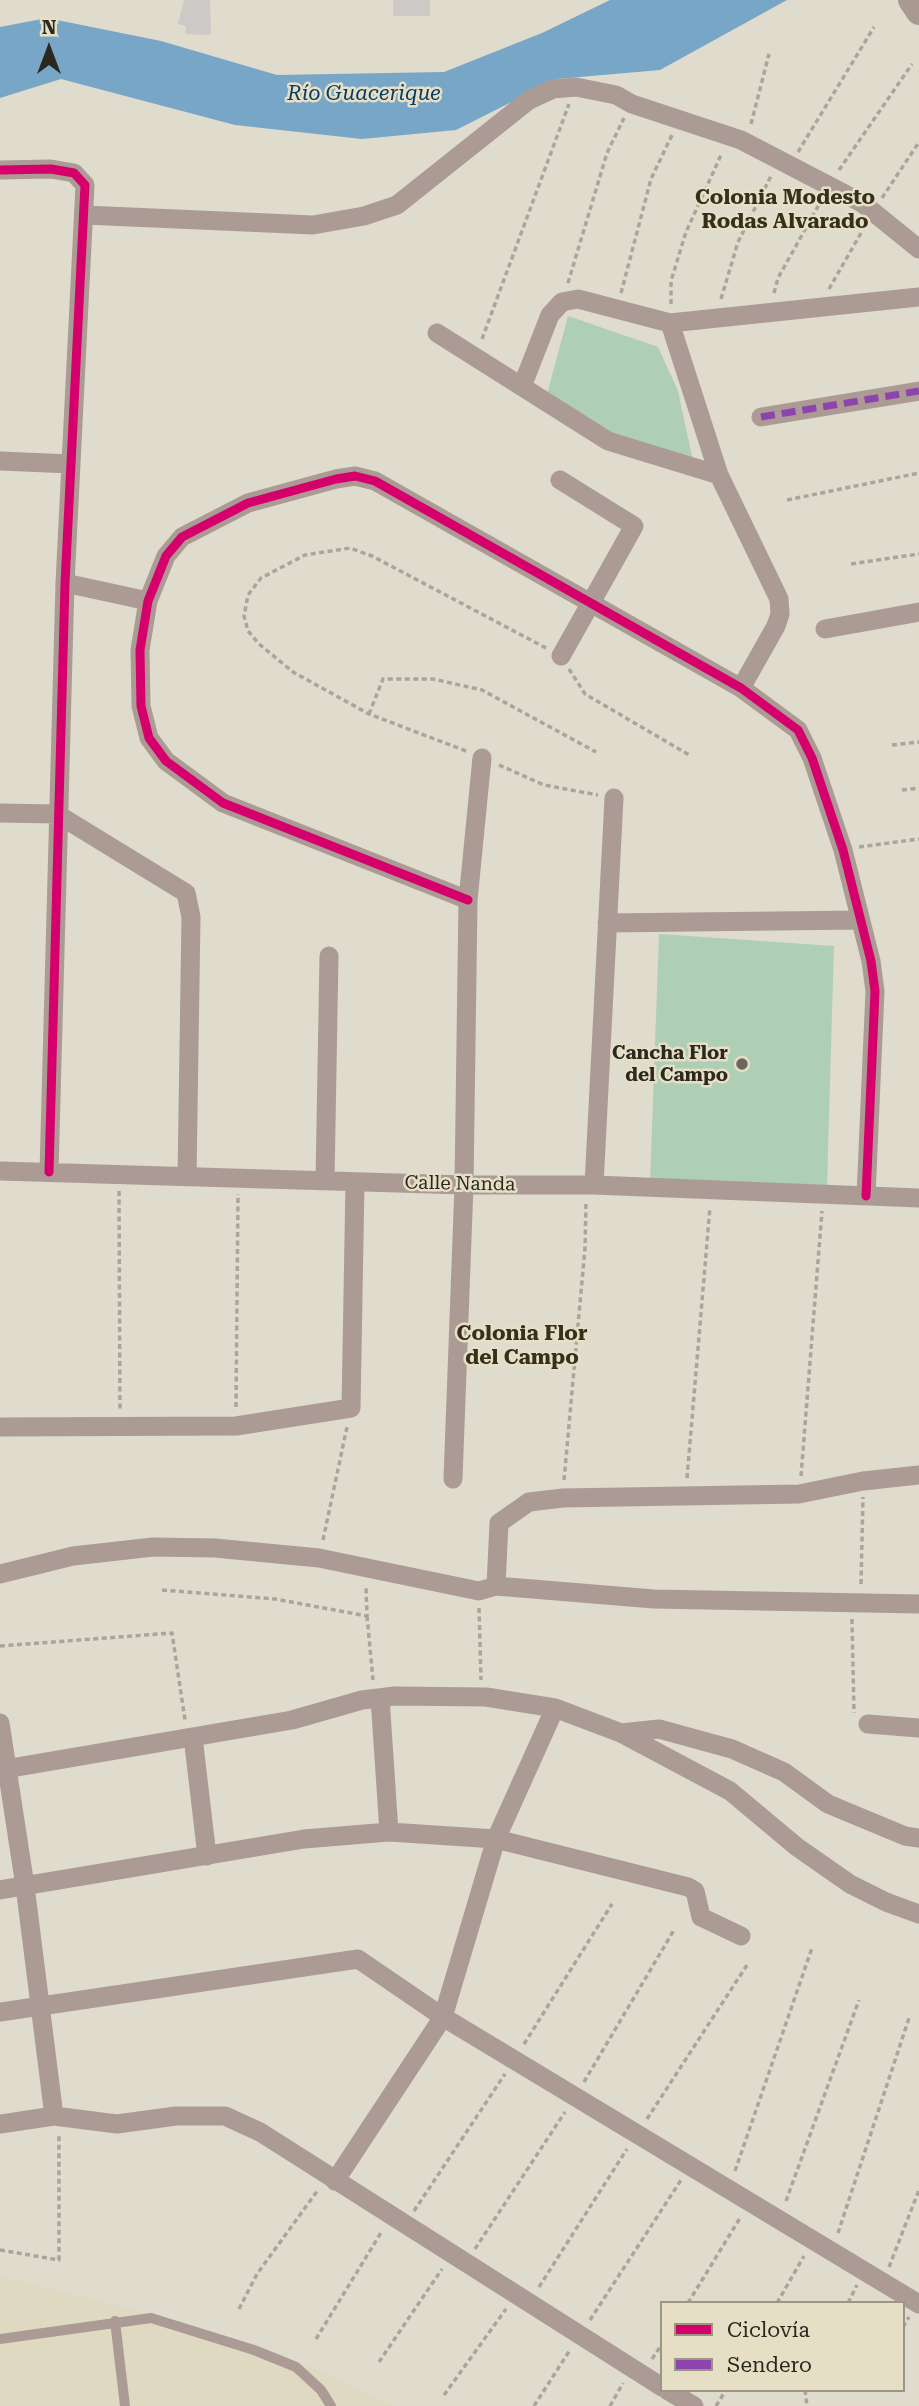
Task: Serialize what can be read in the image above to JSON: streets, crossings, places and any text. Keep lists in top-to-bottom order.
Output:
{
  "streets": {
    "street": ["Calle Nanda"]
  },
  "districts": ["Colonia Modesto Rodas Alvarado", "Colonia Flor del Campo"],
  "water": ["Río Guacerique"],
  "places": ["Cancha Flor del Campo"],
  "legend": ["Ciclovía", "Sendero"],
  "north": "top"
}
